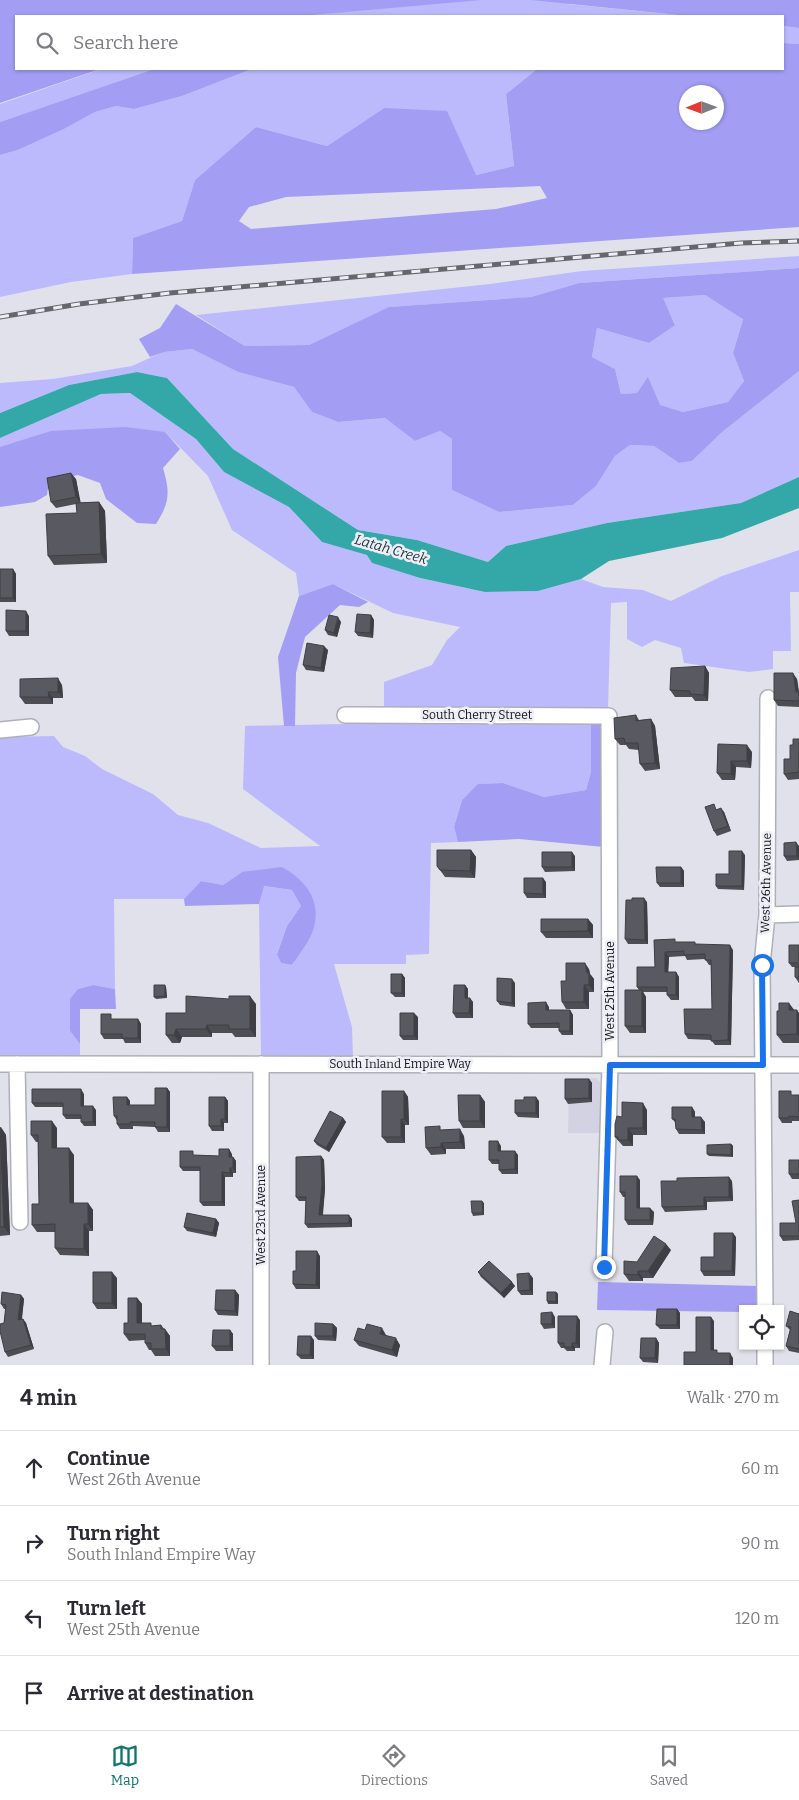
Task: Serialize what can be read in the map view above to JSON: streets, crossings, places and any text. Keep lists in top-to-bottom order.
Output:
{
  "streets": {
    "street": [
      "South Cherry Street",
      "West 26th Avenue",
      "West 25th Avenue",
      "South Inland Empire Way",
      "West 23rd Avenue"
    ]
  },
  "crossings": [
    ["South Cherry Street", "West 25th Avenue"],
    ["West 26th Avenue", "South Inland Empire Way"],
    ["West 25th Avenue", "South Inland Empire Way"],
    ["South Inland Empire Way", "West 23rd Avenue"]
  ],
  "water": ["Latah Creek"],
  "north": "left",
  "page": {
    "search": "Search here",
    "heading": ["4 min", "Walk · 270 m"],
    "list": [
      ["Continue", "West 26th Avenue", "60 m"],
      ["Turn right", "South Inland Empire Way", "90 m"],
      ["Turn left", "West 25th Avenue", "120 m"],
      "Arrive at destination"
    ],
    "nav": ["Map", "Directions", "Saved"]
  }
}
